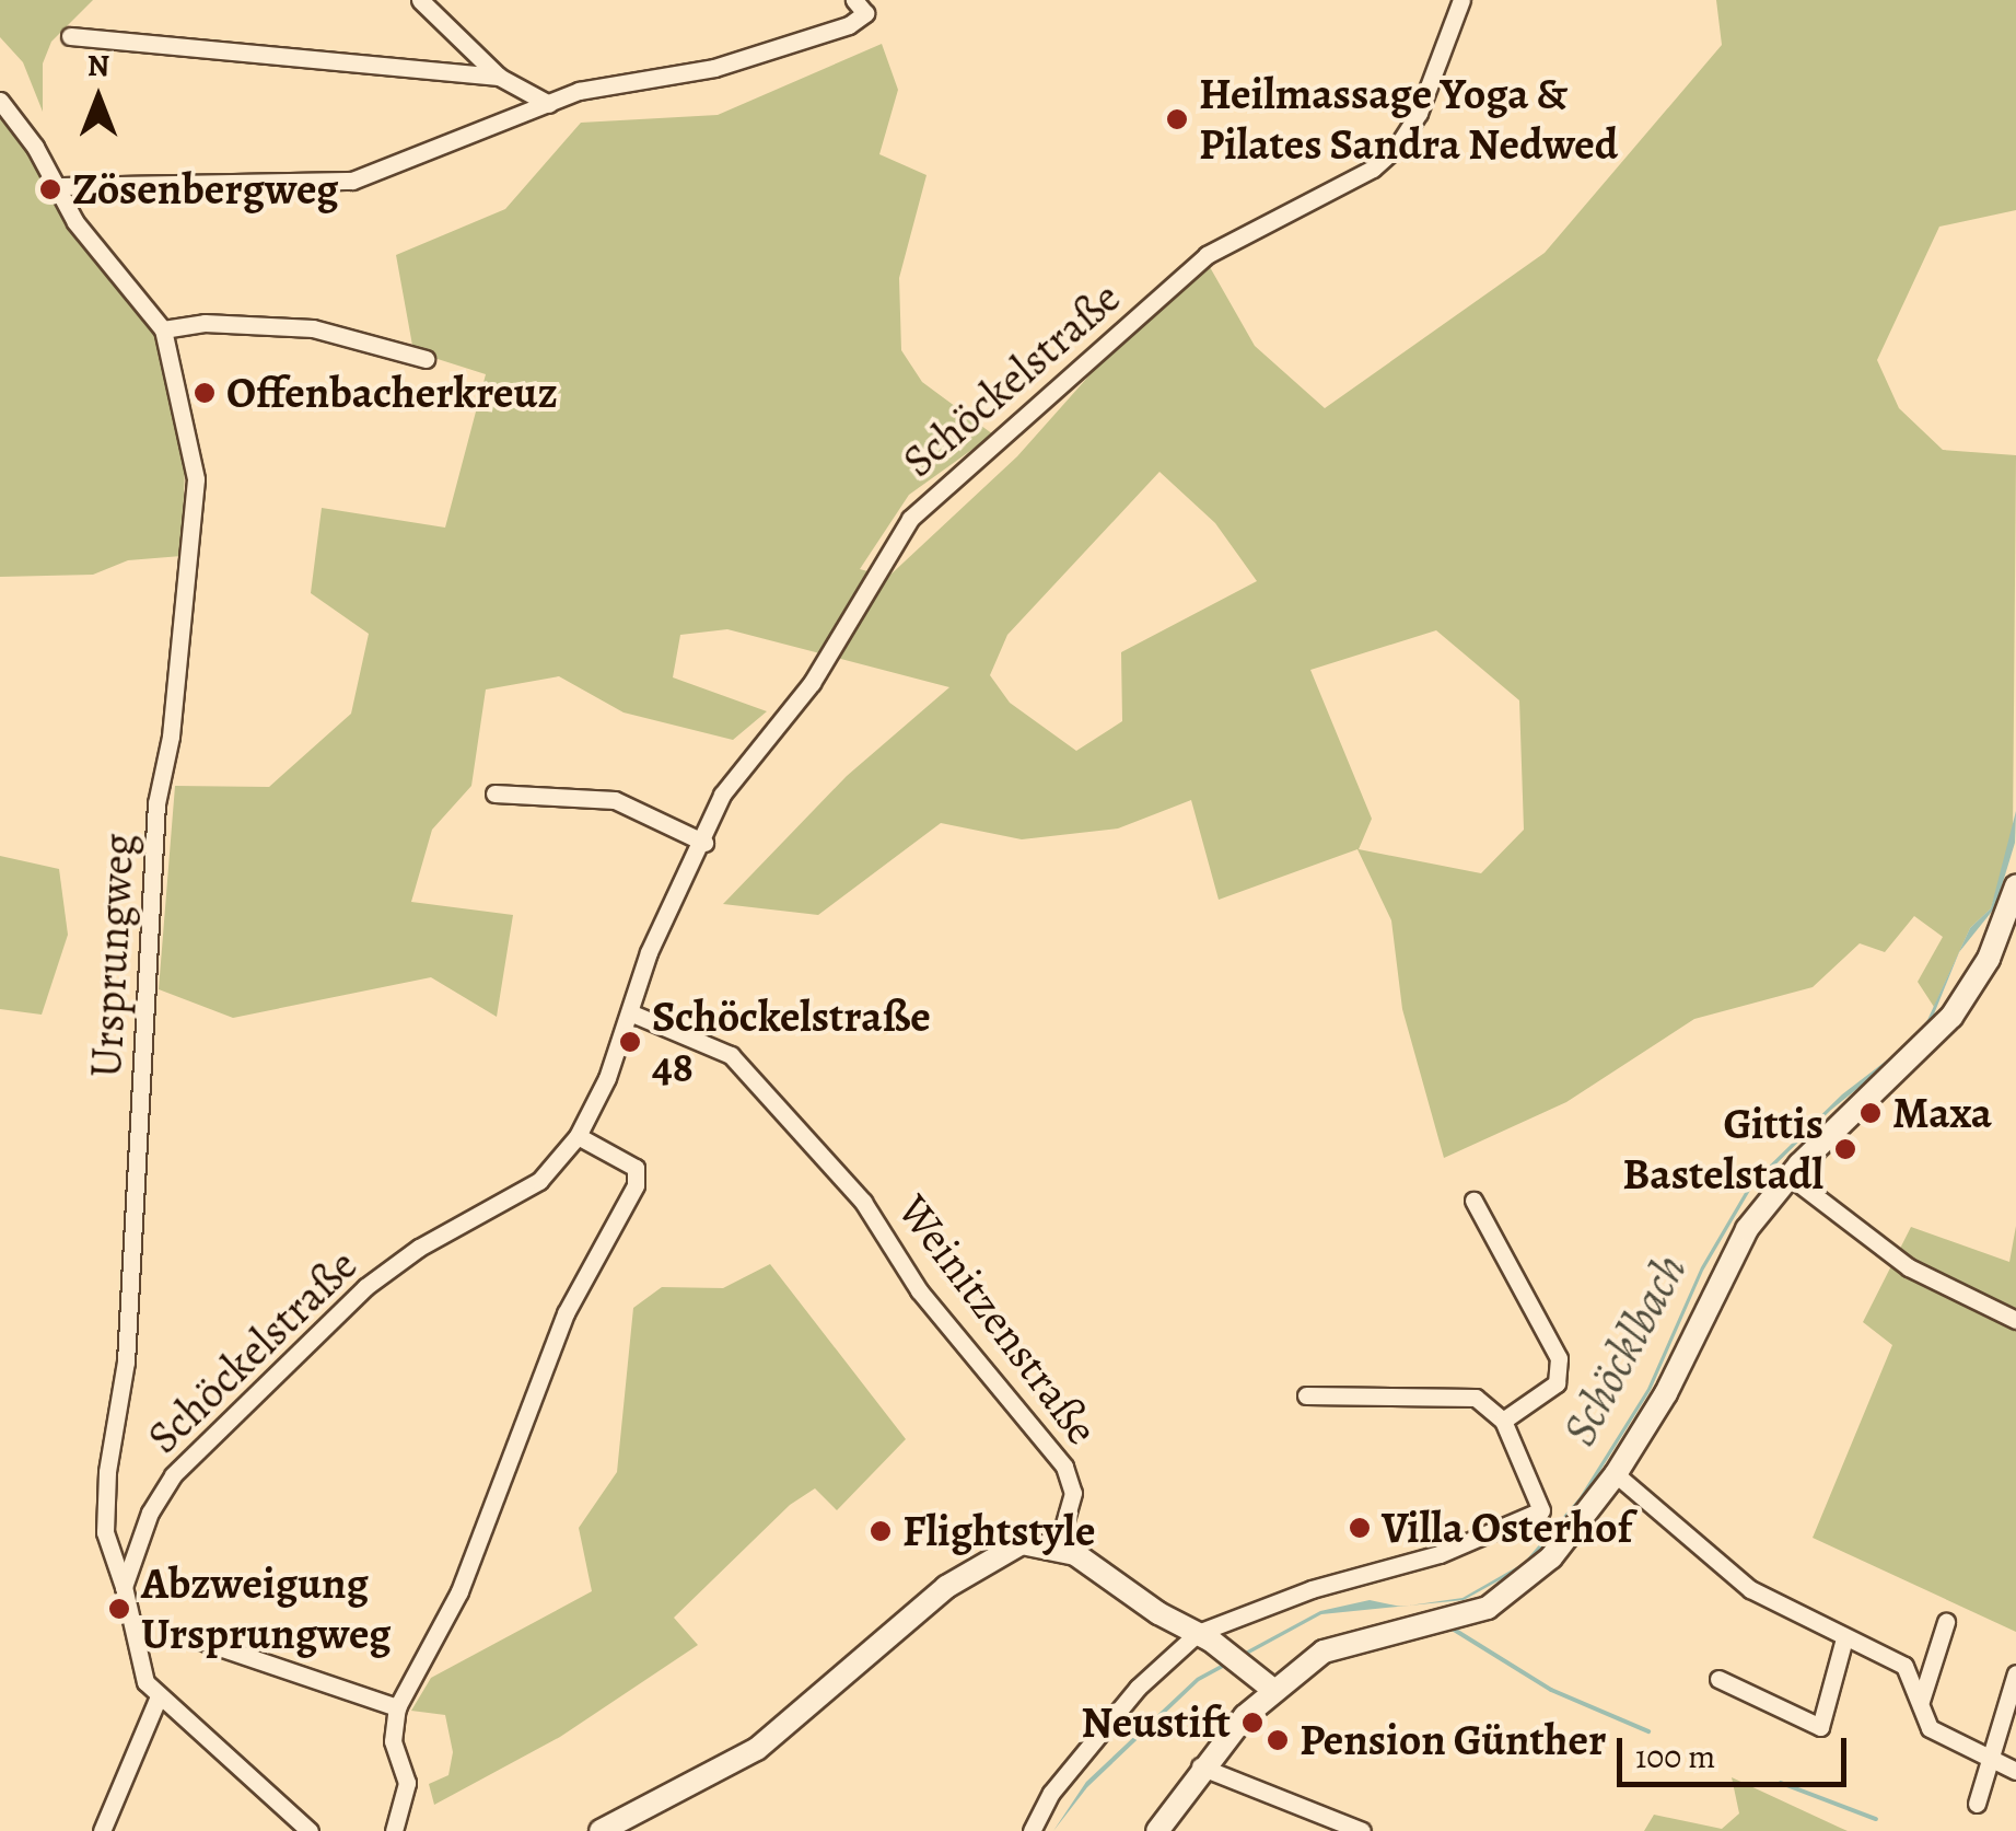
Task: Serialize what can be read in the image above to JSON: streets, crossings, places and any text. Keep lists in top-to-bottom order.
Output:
{
  "streets": {
    "street": ["Schöckelstraße", "Ursprungweg", "Weinitzenstraße"]
  },
  "crossings": [
    ["Schöckelstraße", "Ursprungweg"],
    ["Schöckelstraße", "Weinitzenstraße"]
  ],
  "water": ["Schöcklbach"],
  "places": [
    "Heilmassage Yoga & Pilates Sandra Nedwed",
    "Zösenbergweg",
    "Offenbacherkreuz",
    "Schöckelstraße 48",
    "Maxa",
    "Gittis Bastelstadl",
    "Villa Osterhof",
    "Flightstyle",
    "Abzweigung Ursprungweg",
    "Neustift",
    "Pension Günther"
  ],
  "scale_bar": "100 m",
  "north": "top"
}
